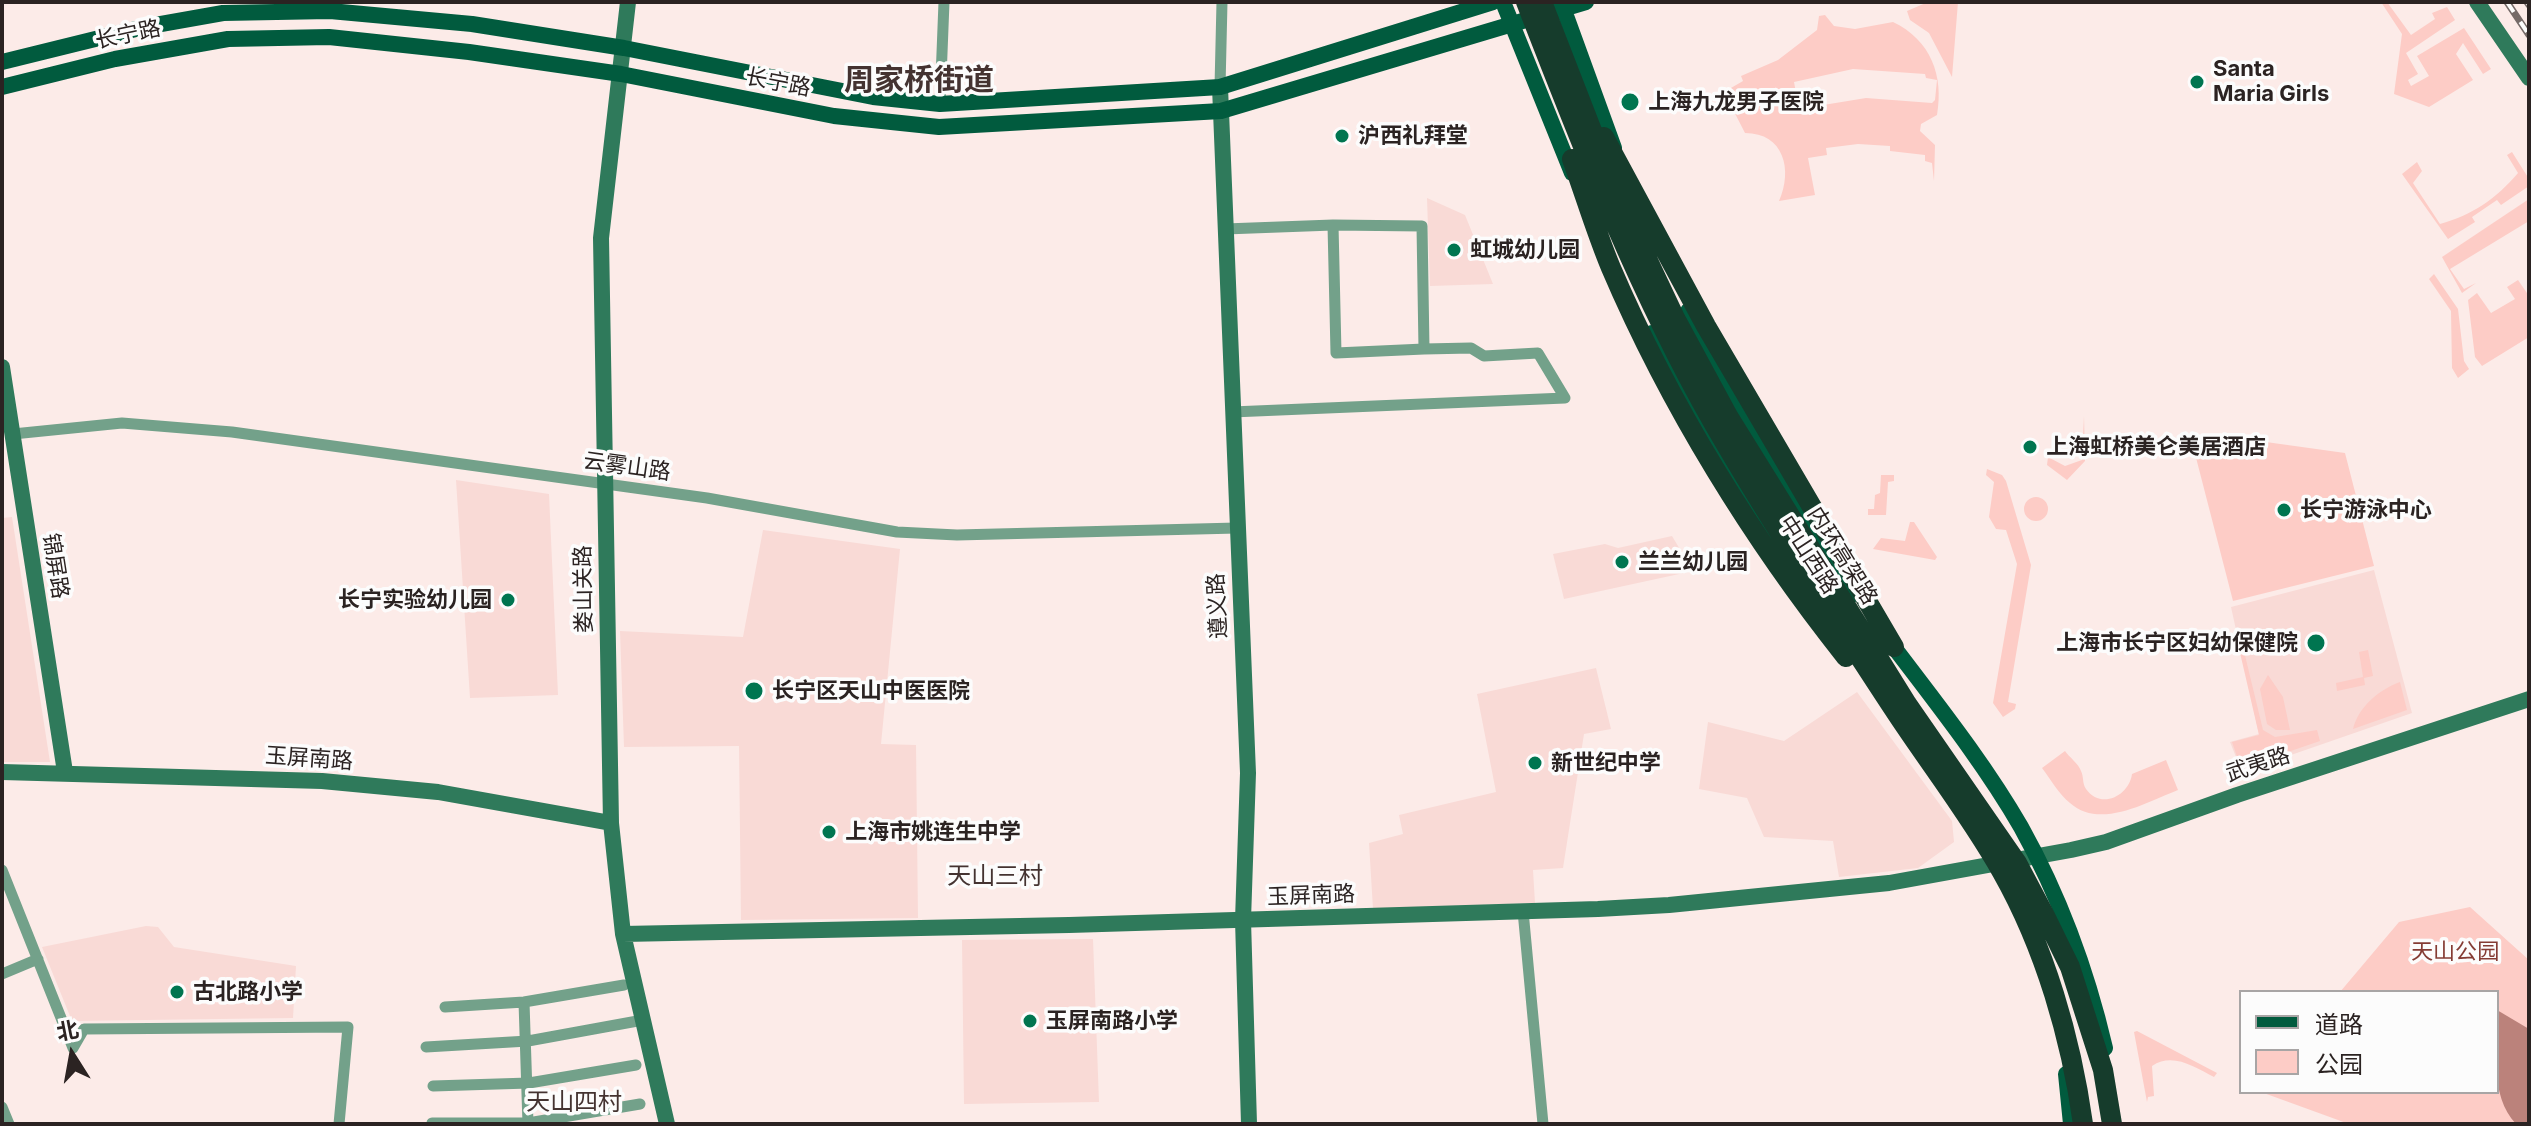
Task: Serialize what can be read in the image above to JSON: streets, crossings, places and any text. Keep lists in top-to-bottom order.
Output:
{
  "streets": {
    "highway": ["内环高架路"],
    "main road": ["长宁路", "中山西路"],
    "street": [
      "云雾山路",
      "锦屏路",
      "娄山关路",
      "遵义路",
      "玉屏南路",
      "武夷路"
    ]
  },
  "crossings": [
    ["长宁路", "中山西路"],
    ["长宁路", "娄山关路"],
    ["长宁路", "遵义路"],
    ["云雾山路", "锦屏路"],
    ["云雾山路", "娄山关路"],
    ["云雾山路", "遵义路"],
    ["中山西路", "玉屏南路"],
    ["中山西路", "武夷路"],
    ["锦屏路", "玉屏南路"],
    ["娄山关路", "玉屏南路"],
    ["遵义路", "玉屏南路"],
    ["玉屏南路", "武夷路"]
  ],
  "districts": ["周家桥街道", "天山三村", "天山四村"],
  "parks": ["天山公园"],
  "places": [
    "Santa Maria Girls",
    "上海九龙男子医院",
    "沪西礼拜堂",
    "虹城幼儿园",
    "上海虹桥美仑美居酒店",
    "长宁游泳中心",
    "兰兰幼儿园",
    "长宁实验幼儿园",
    "上海市长宁区妇幼保健院",
    "长宁区天山中医医院",
    "新世纪中学",
    "上海市姚连生中学",
    "古北路小学",
    "玉屏南路小学"
  ],
  "legend": ["道路", "公园"],
  "north": "top"
}
